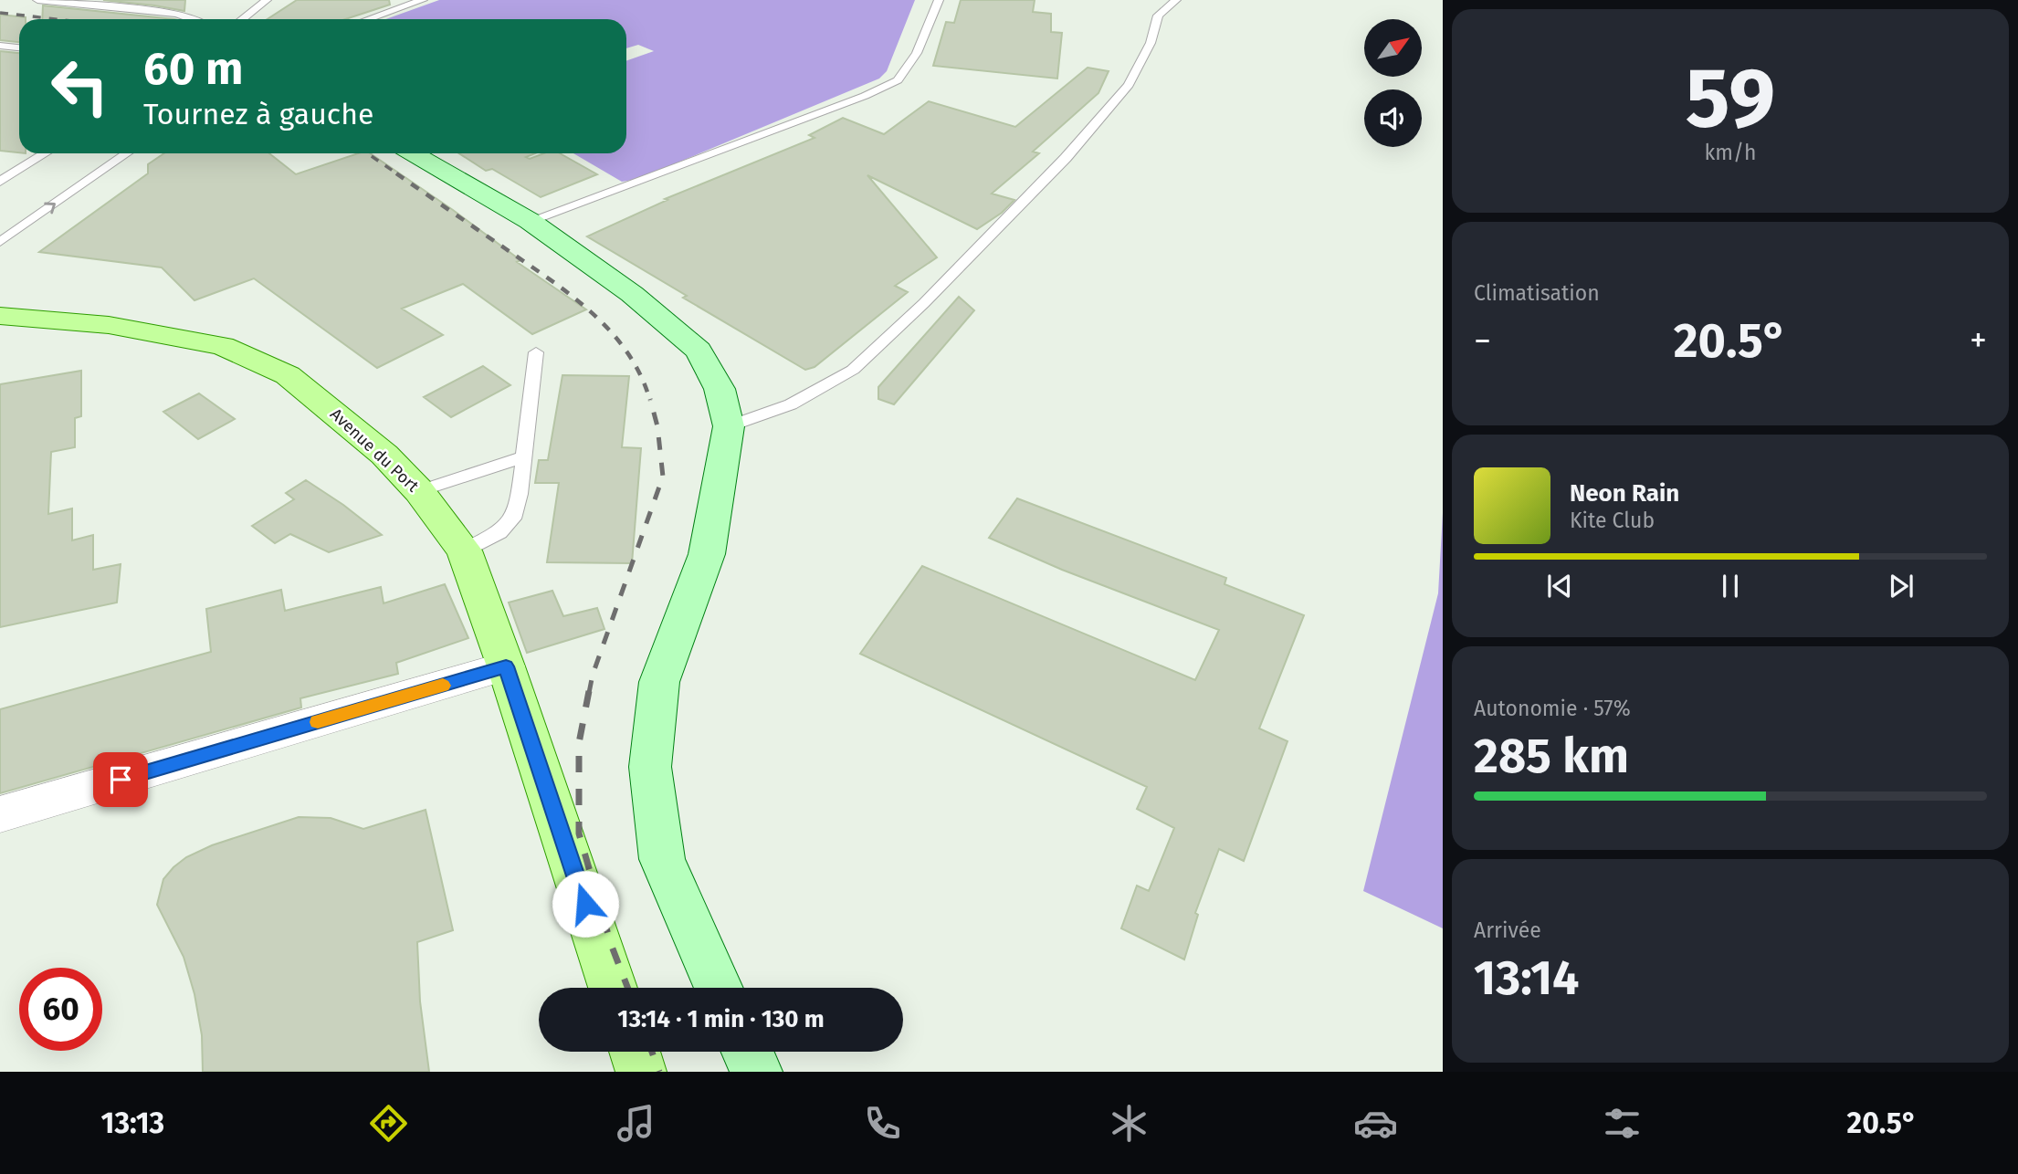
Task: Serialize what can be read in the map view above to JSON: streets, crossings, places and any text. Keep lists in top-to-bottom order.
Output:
{
  "streets": {
    "main road": ["Avenue du Port"]
  },
  "north": "top right",
  "page": {
    "tile": [
      ["59", "km/h"],
      "Climatisation",
      ["Autonomie · 57%", "285 km"],
      ["Arrivée", "13:14"]
    ],
    "turn": ["60 m", "Tournez à gauche"],
    "heat": ["−", "20.5°", "+"],
    "song": ["Neon Rain", "Kite Club"],
    "limit": "60",
    "trip": "13:14 · 1 min · 130 m",
    "tabs": ["13:13", "20.5°"]
  }
}
